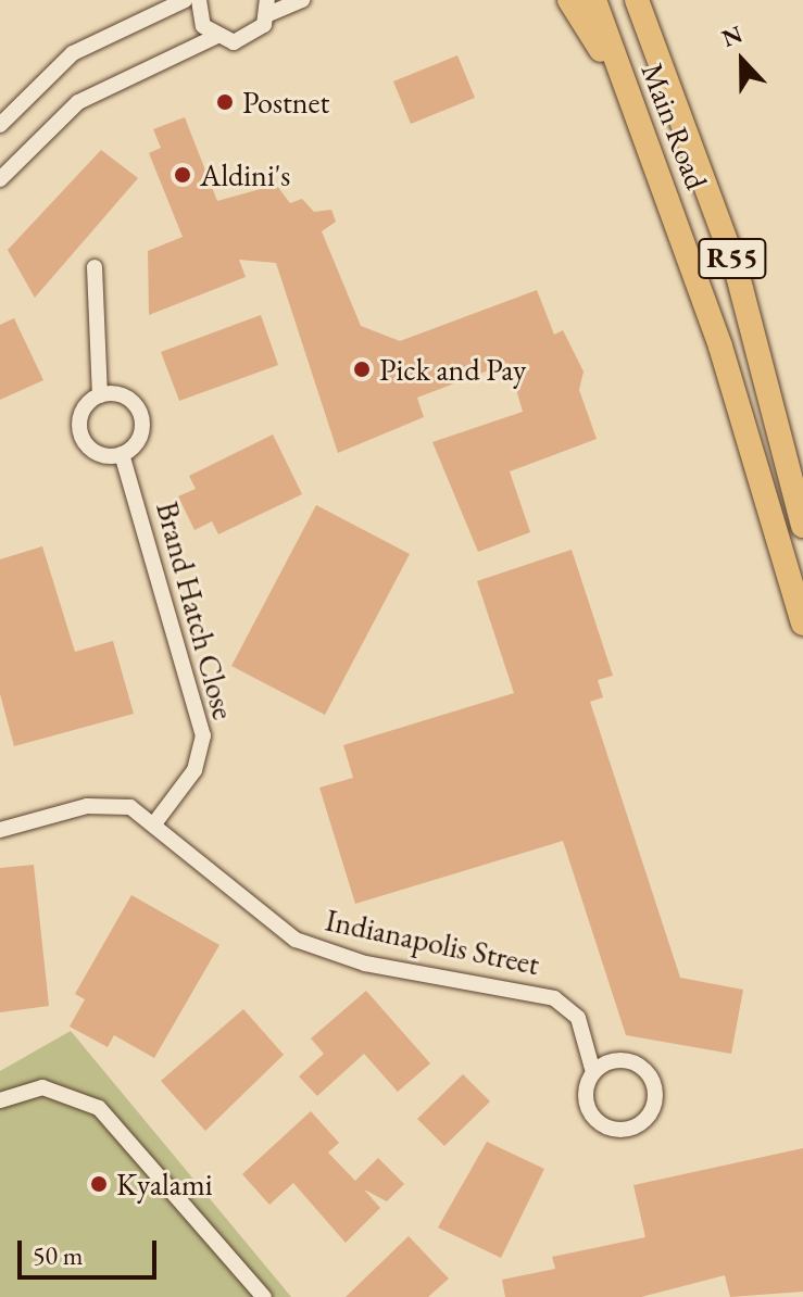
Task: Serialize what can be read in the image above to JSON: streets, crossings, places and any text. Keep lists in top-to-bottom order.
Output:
{
  "streets": {
    "main road": ["Main Road", "R55"],
    "street": ["Brand Hatch Close", "Indianapolis Street"]
  },
  "crossings": [
    ["Brand Hatch Close", "Indianapolis Street"]
  ],
  "places": [
    "Postnet",
    "Aldini's",
    "Pick and Pay",
    "Kyalami"
  ],
  "scale_bar": "50 m",
  "north": "top"
}
